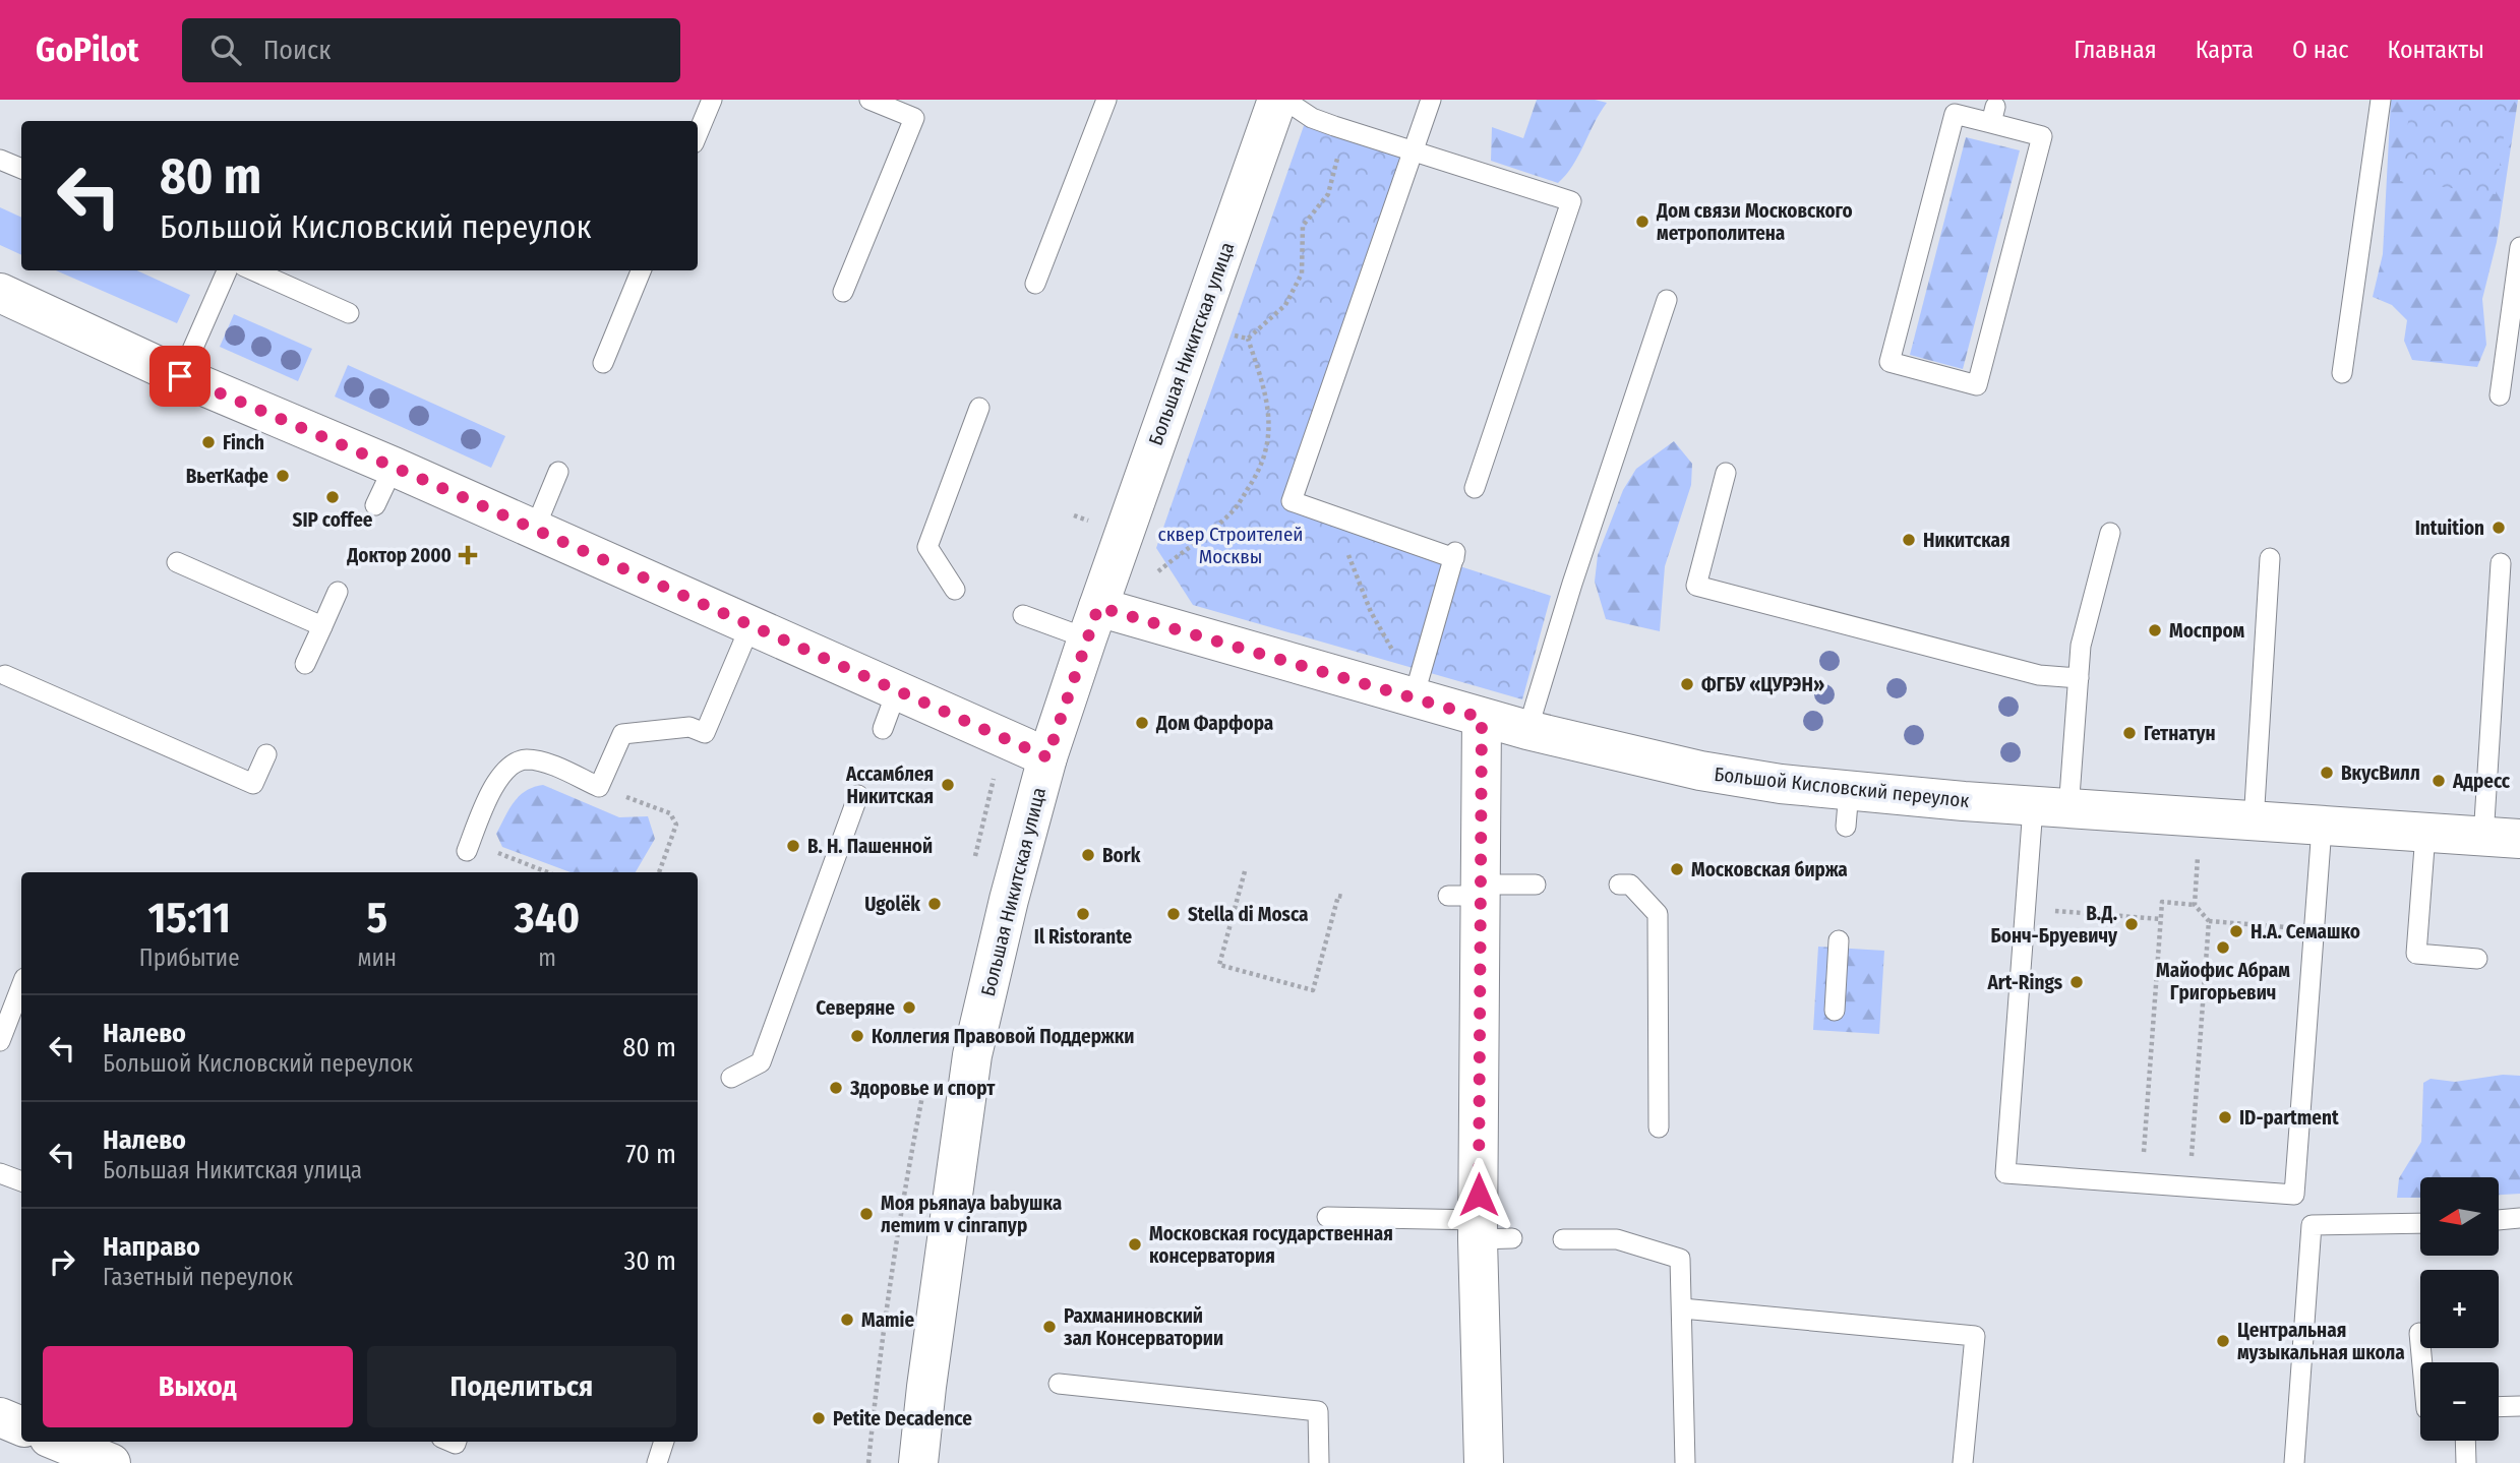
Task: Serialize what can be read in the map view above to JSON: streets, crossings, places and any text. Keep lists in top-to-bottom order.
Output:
{
  "streets": {
    "street": ["Большая Никитская улица", "Большой Кисловский переулок"]
  },
  "crossings": [
    ["Большая Никитская улица", "Большой Кисловский переулок"]
  ],
  "parks": ["сквер Строителей Москвы"],
  "places": {
    "other": [
      "Дом связи Московского метрополитена",
      "Finch",
      "ВьетКафе",
      "SIP coffee",
      "Intuition",
      "Никитская",
      "Моспром",
      "ФГБУ «ЦУРЭН»",
      "Дом Фарфора",
      "Гетнатун",
      "ВкусВилл",
      "Адресс",
      "Ассамблея Никитская",
      "В. Н. Пашенной",
      "Bork",
      "Московская биржа",
      "Ugolёk",
      "Il Ristorante",
      "Stella di Mosca",
      "В.Д. Бонч-Бруевичу",
      "Н.А. Семашко",
      "Майофис Абрам Григорьевич",
      "Art-Rings",
      "Северяне",
      "Коллегия Правовой Поддержки",
      "Здоровье и спорт",
      "ID-partment",
      "Моя рьяnaya babyшка леmиm v cinгапур",
      "Московская государственная консерватория",
      "Mamie",
      "Рахманиновский зал Консерватории",
      "Центральная музыкальная школа",
      "Petite Decadence"
    ],
    "health": ["Доктор 2000"]
  },
  "north": "left",
  "page": {
    "header": "GoPilot",
    "search": "Поиск",
    "nav": [
      "Главная",
      "Карта",
      "О нас",
      "Контакты"
    ],
    "turn": ["80 m", "Большой Кисловский переулок"],
    "eta": [
      "15:11",
      "Прибытие",
      "5",
      "мин",
      "340",
      "m"
    ],
    "list": [
      {
        "name": "Налево",
        "note": "Большой Кисловский переулок",
        "value": "80 m"
      },
      {
        "name": "Налево",
        "note": "Большая Никитская улица",
        "value": "70 m"
      },
      {
        "name": "Направо",
        "note": "Газетный переулок",
        "value": "30 m"
      }
    ],
    "map_buttons": ["+", "−"],
    "buttons": ["Выход", "Поделиться"]
  }
}
